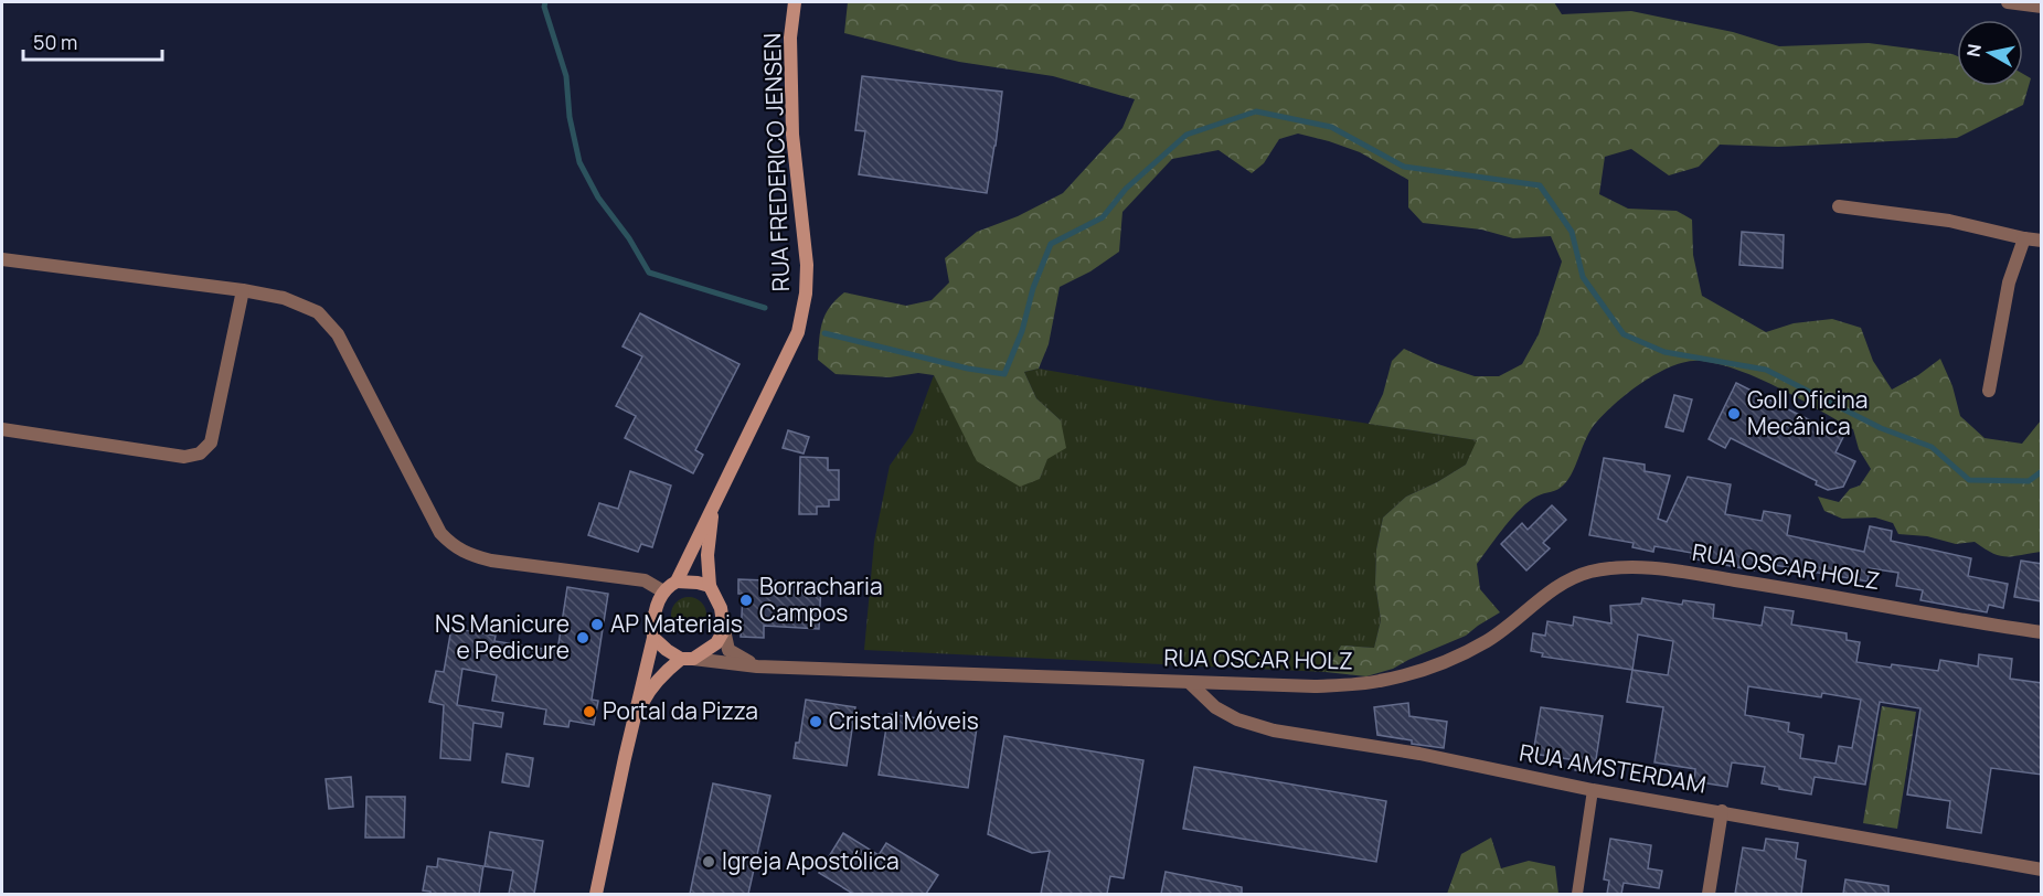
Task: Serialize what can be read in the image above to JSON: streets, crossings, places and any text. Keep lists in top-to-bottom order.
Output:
{
  "streets": {
    "main road": ["RUA FREDERICO JENSEN"],
    "street": ["RUA OSCAR HOLZ", "RUA AMSTERDAM"]
  },
  "crossings": [
    ["RUA FREDERICO JENSEN", "RUA OSCAR HOLZ"],
    ["RUA OSCAR HOLZ", "RUA AMSTERDAM"]
  ],
  "places": [
    "Goll Oficina Mecânica",
    "Borracharia Campos",
    "AP Materiais",
    "NS Manicure e Pedicure",
    "Portal da Pizza",
    "Cristal Móveis",
    "Igreja Apostólica"
  ],
  "scale_bar": "50 m",
  "north": "left"
}
